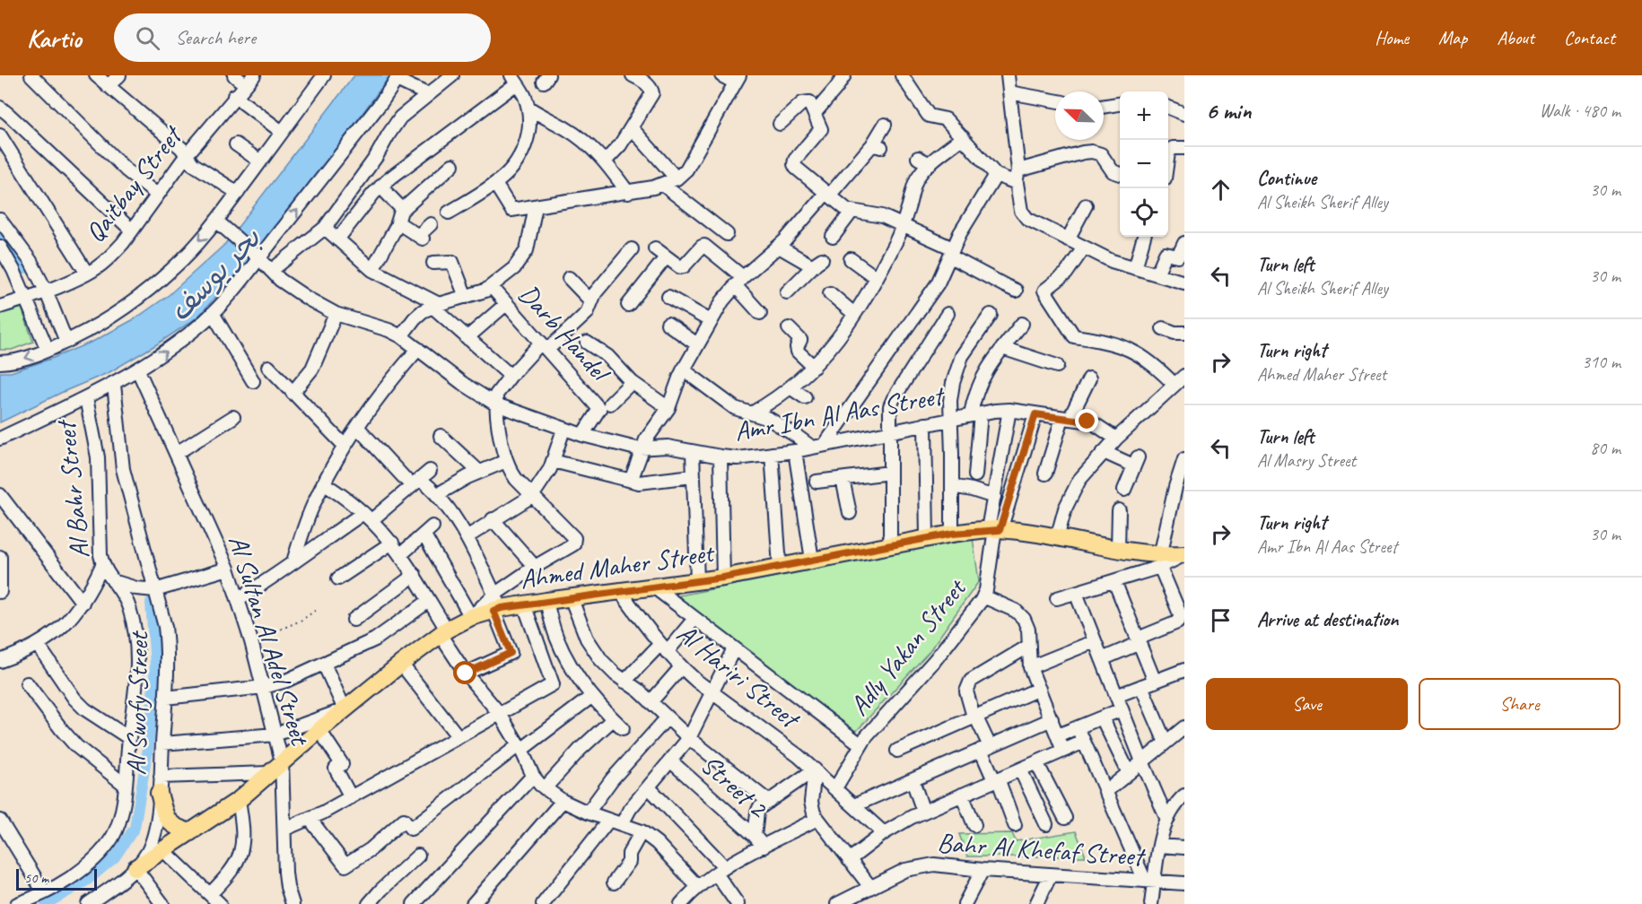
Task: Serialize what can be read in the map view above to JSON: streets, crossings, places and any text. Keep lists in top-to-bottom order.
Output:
{
  "streets": {
    "main road": ["Ahmed Maher Street"],
    "street": [
      "Qaitbay Street",
      "Darb Handel",
      "Amr Ibn Al Aas Street",
      "Al Bahr Street",
      "Al Sultan Al Adel Street",
      "Adly Yakan Street",
      "Al Hariri Street",
      "Al Swofy Street",
      "Street 2",
      "Bahr Al Khefaf Street"
    ]
  },
  "crossings": [
    ["Darb Handel", "Amr Ibn Al Aas Street"],
    ["Ahmed Maher Street", "Al Sultan Al Adel Street"],
    ["Ahmed Maher Street", "Adly Yakan Street"],
    ["Ahmed Maher Street", "Al Hariri Street"],
    ["Ahmed Maher Street", "Al Swofy Street"],
    ["Adly Yakan Street", "Al Hariri Street"]
  ],
  "water": ["بحر يوسف"],
  "scale_bar": "50 m",
  "north": "top left",
  "page": {
    "header": "Kartio",
    "search": "Search here",
    "nav": [
      "Home",
      "Map",
      "About",
      "Contact"
    ],
    "heading": ["6 min", "Walk · 480 m"],
    "map_buttons": ["+", "−"],
    "list": [
      ["Continue", "Al Sheikh Sherif Alley", "30 m"],
      ["Turn left", "Al Sheikh Sherif Alley", "30 m"],
      ["Turn right", "Ahmed Maher Street", "310 m"],
      ["Turn left", "Al Masry Street", "80 m"],
      ["Turn right", "Amr Ibn Al Aas Street", "30 m"],
      "Arrive at destination"
    ],
    "buttons": ["Save", "Share"],
    "scale": "50 m"
  }
}
